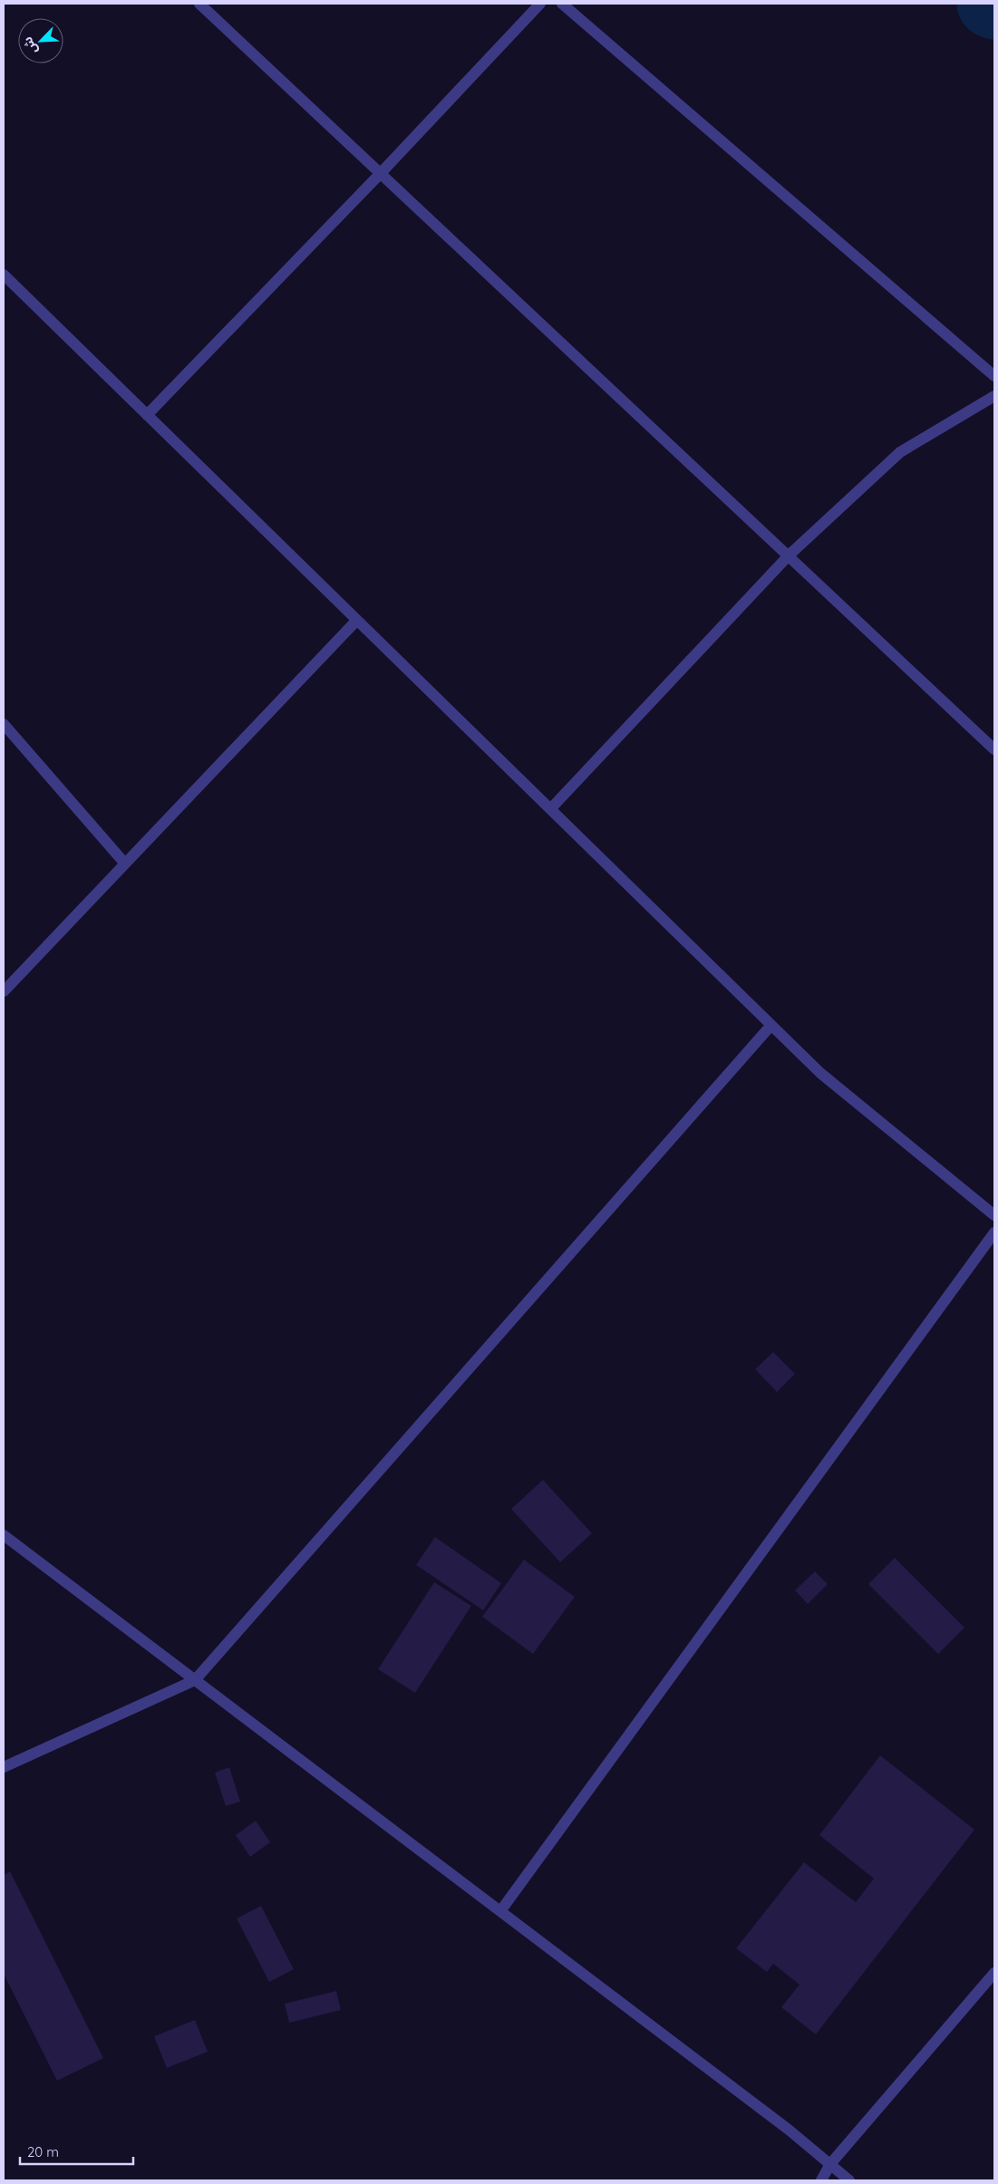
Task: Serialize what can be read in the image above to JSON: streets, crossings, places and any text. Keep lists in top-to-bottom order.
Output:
{
  "scale_bar": "20 m",
  "north": "bottom left"
}
